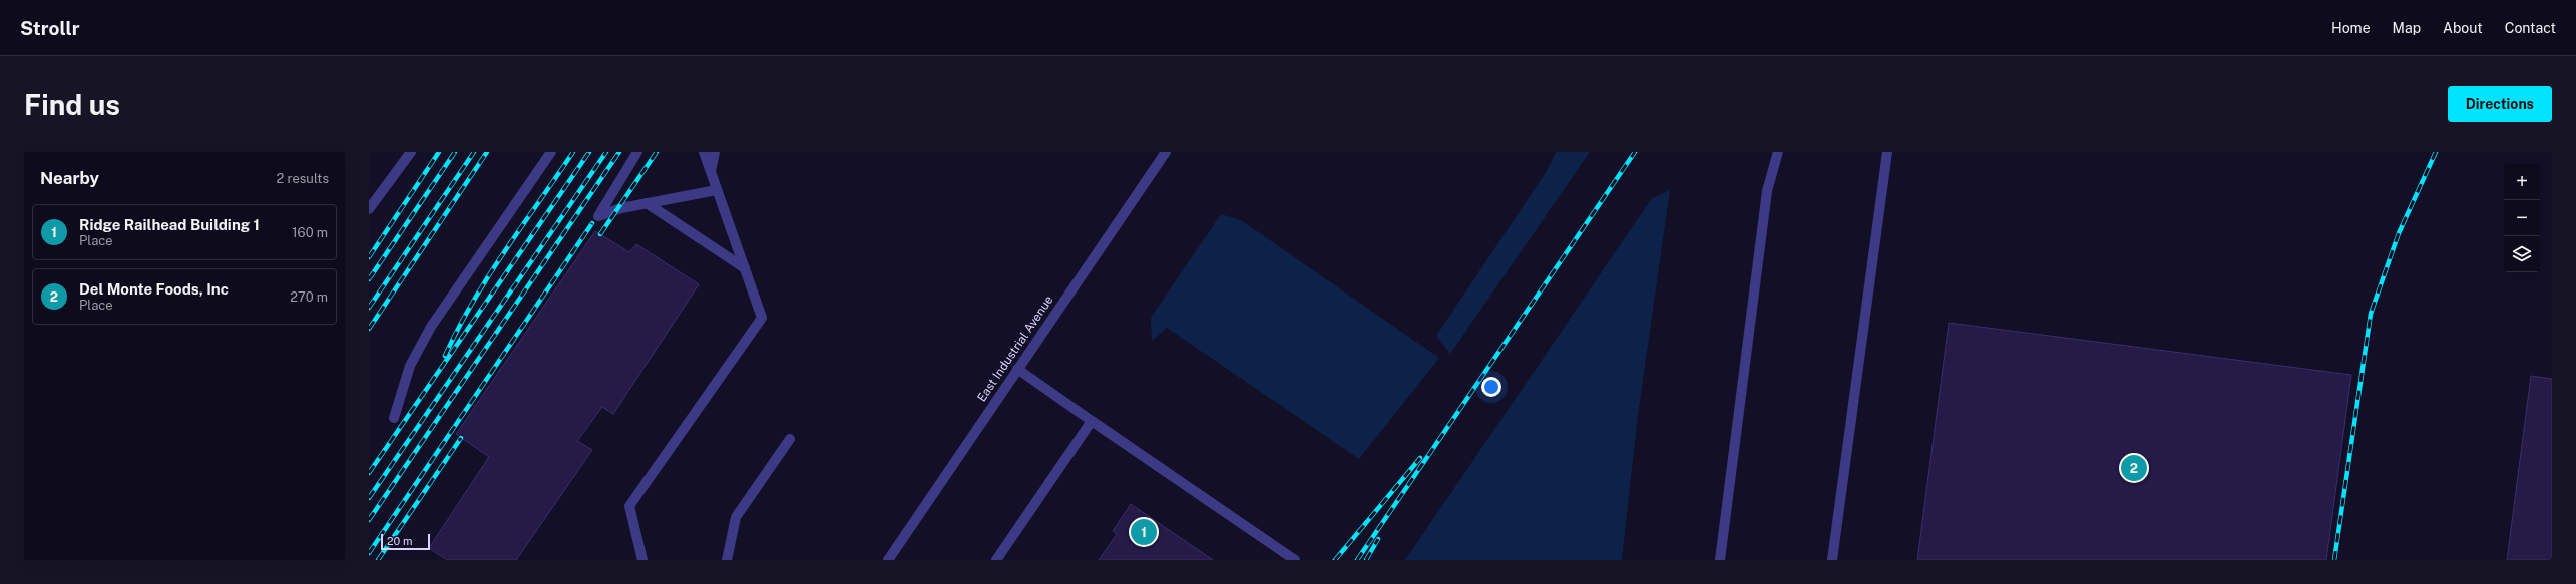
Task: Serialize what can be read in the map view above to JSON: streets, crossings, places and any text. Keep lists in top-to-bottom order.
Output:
{
  "streets": {
    "street": ["East Industrial Avenue"]
  },
  "scale_bar": "20 m",
  "page": {
    "header": "Strollr",
    "nav": [
      "Home",
      "Map",
      "About",
      "Contact"
    ],
    "buttons": "Directions",
    "title": "Find us",
    "heading": ["Nearby", "2 results"],
    "map_buttons": ["+", "−"],
    "list": [
      {
        "mark": "1",
        "name": "Ridge Railhead Building 1",
        "note": "Place",
        "value": "160 m"
      },
      {
        "mark": "2",
        "name": "Del Monte Foods, Inc",
        "note": "Place",
        "value": "270 m"
      }
    ],
    "pins": ["2", "1"],
    "scale": "20 m"
  }
}
